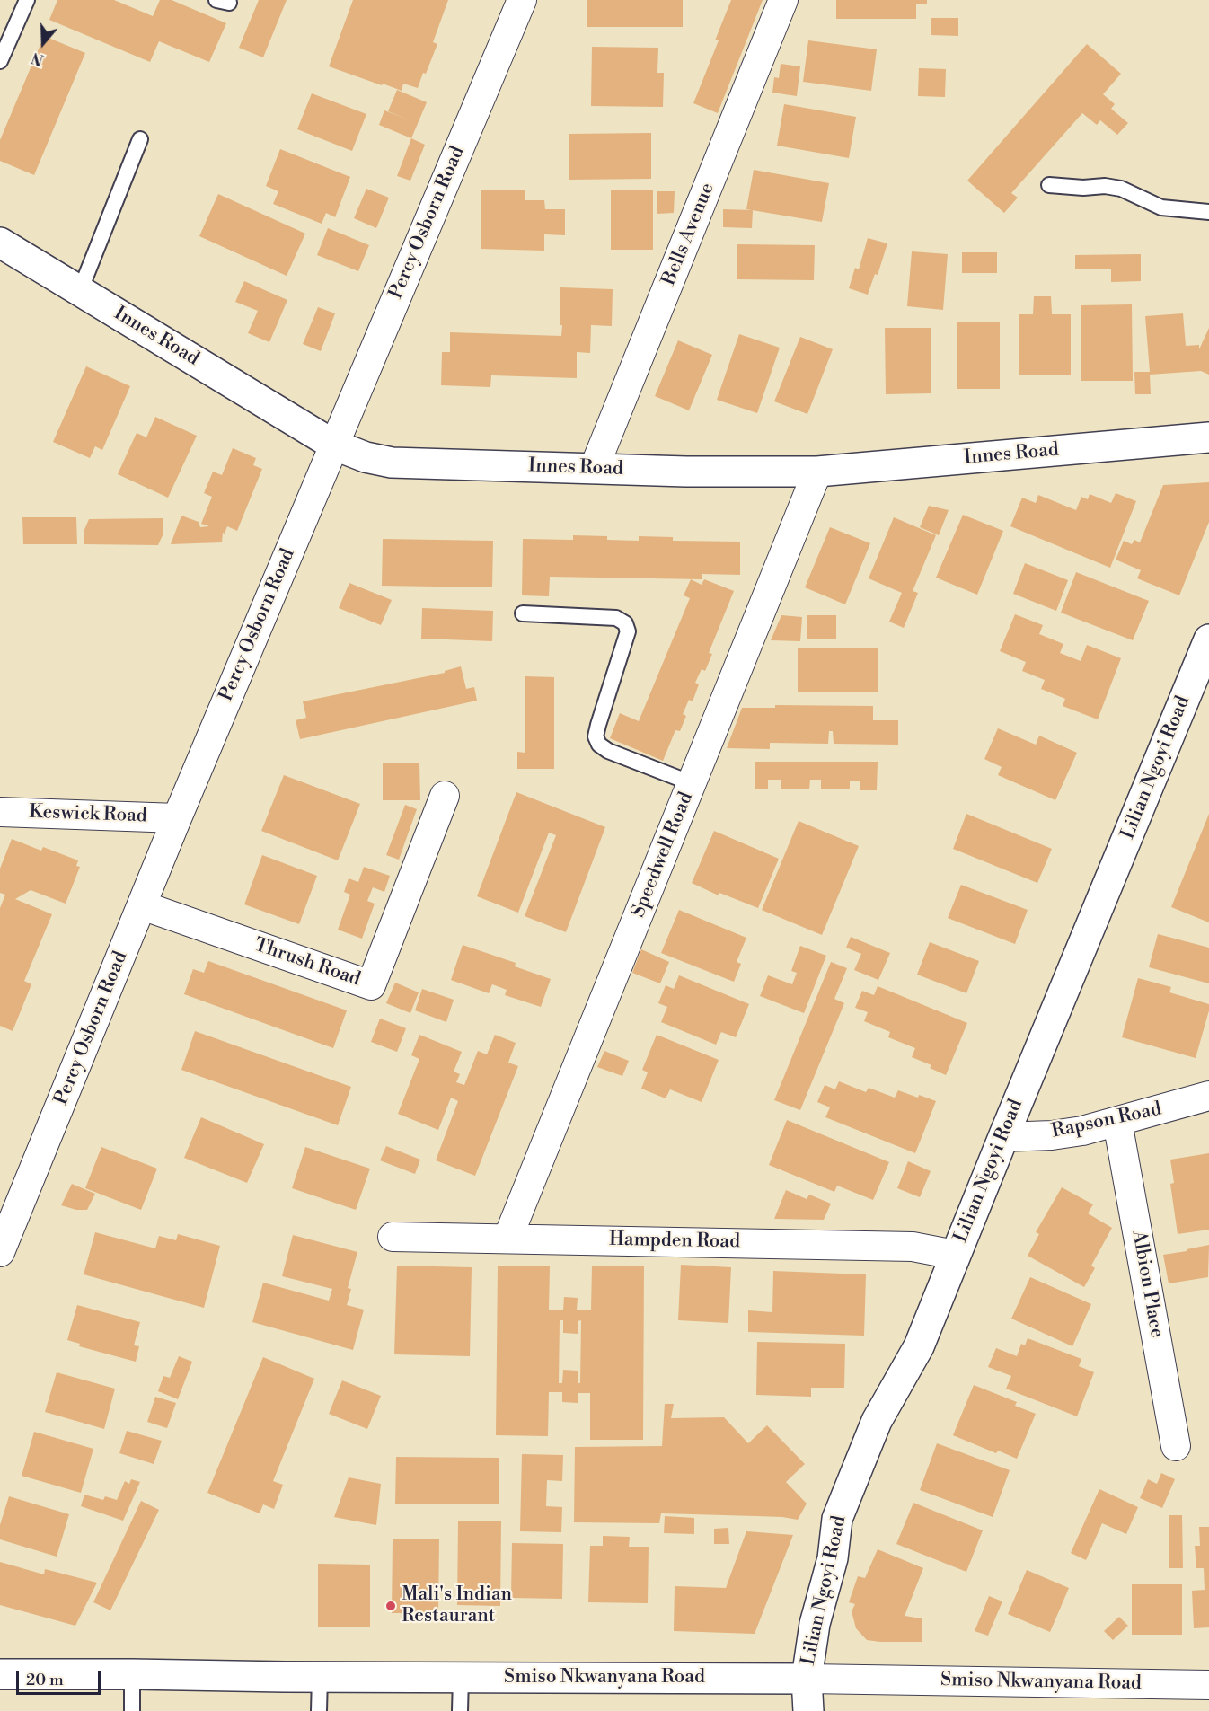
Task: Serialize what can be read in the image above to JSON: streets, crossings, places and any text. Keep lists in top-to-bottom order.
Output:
{
  "streets": {
    "street": [
      "Percy Osborn Road",
      "Bells Avenue",
      "Innes Road",
      "Lilian Ngoyi Road",
      "Keswick Road",
      "Speedwell Road",
      "Thrush Road",
      "Rapson Road",
      "Hampden Road",
      "Albion Place",
      "Smiso Nkwanyana Road"
    ]
  },
  "crossings": [
    ["Percy Osborn Road", "Innes Road"],
    ["Percy Osborn Road", "Keswick Road"],
    ["Percy Osborn Road", "Thrush Road"],
    ["Bells Avenue", "Innes Road"],
    ["Innes Road", "Speedwell Road"],
    ["Lilian Ngoyi Road", "Rapson Road"],
    ["Lilian Ngoyi Road", "Hampden Road"],
    ["Lilian Ngoyi Road", "Smiso Nkwanyana Road"],
    ["Speedwell Road", "Hampden Road"],
    ["Rapson Road", "Albion Place"]
  ],
  "places": ["Mali's Indian Restaurant"],
  "scale_bar": "20 m",
  "north": "bottom"
}
